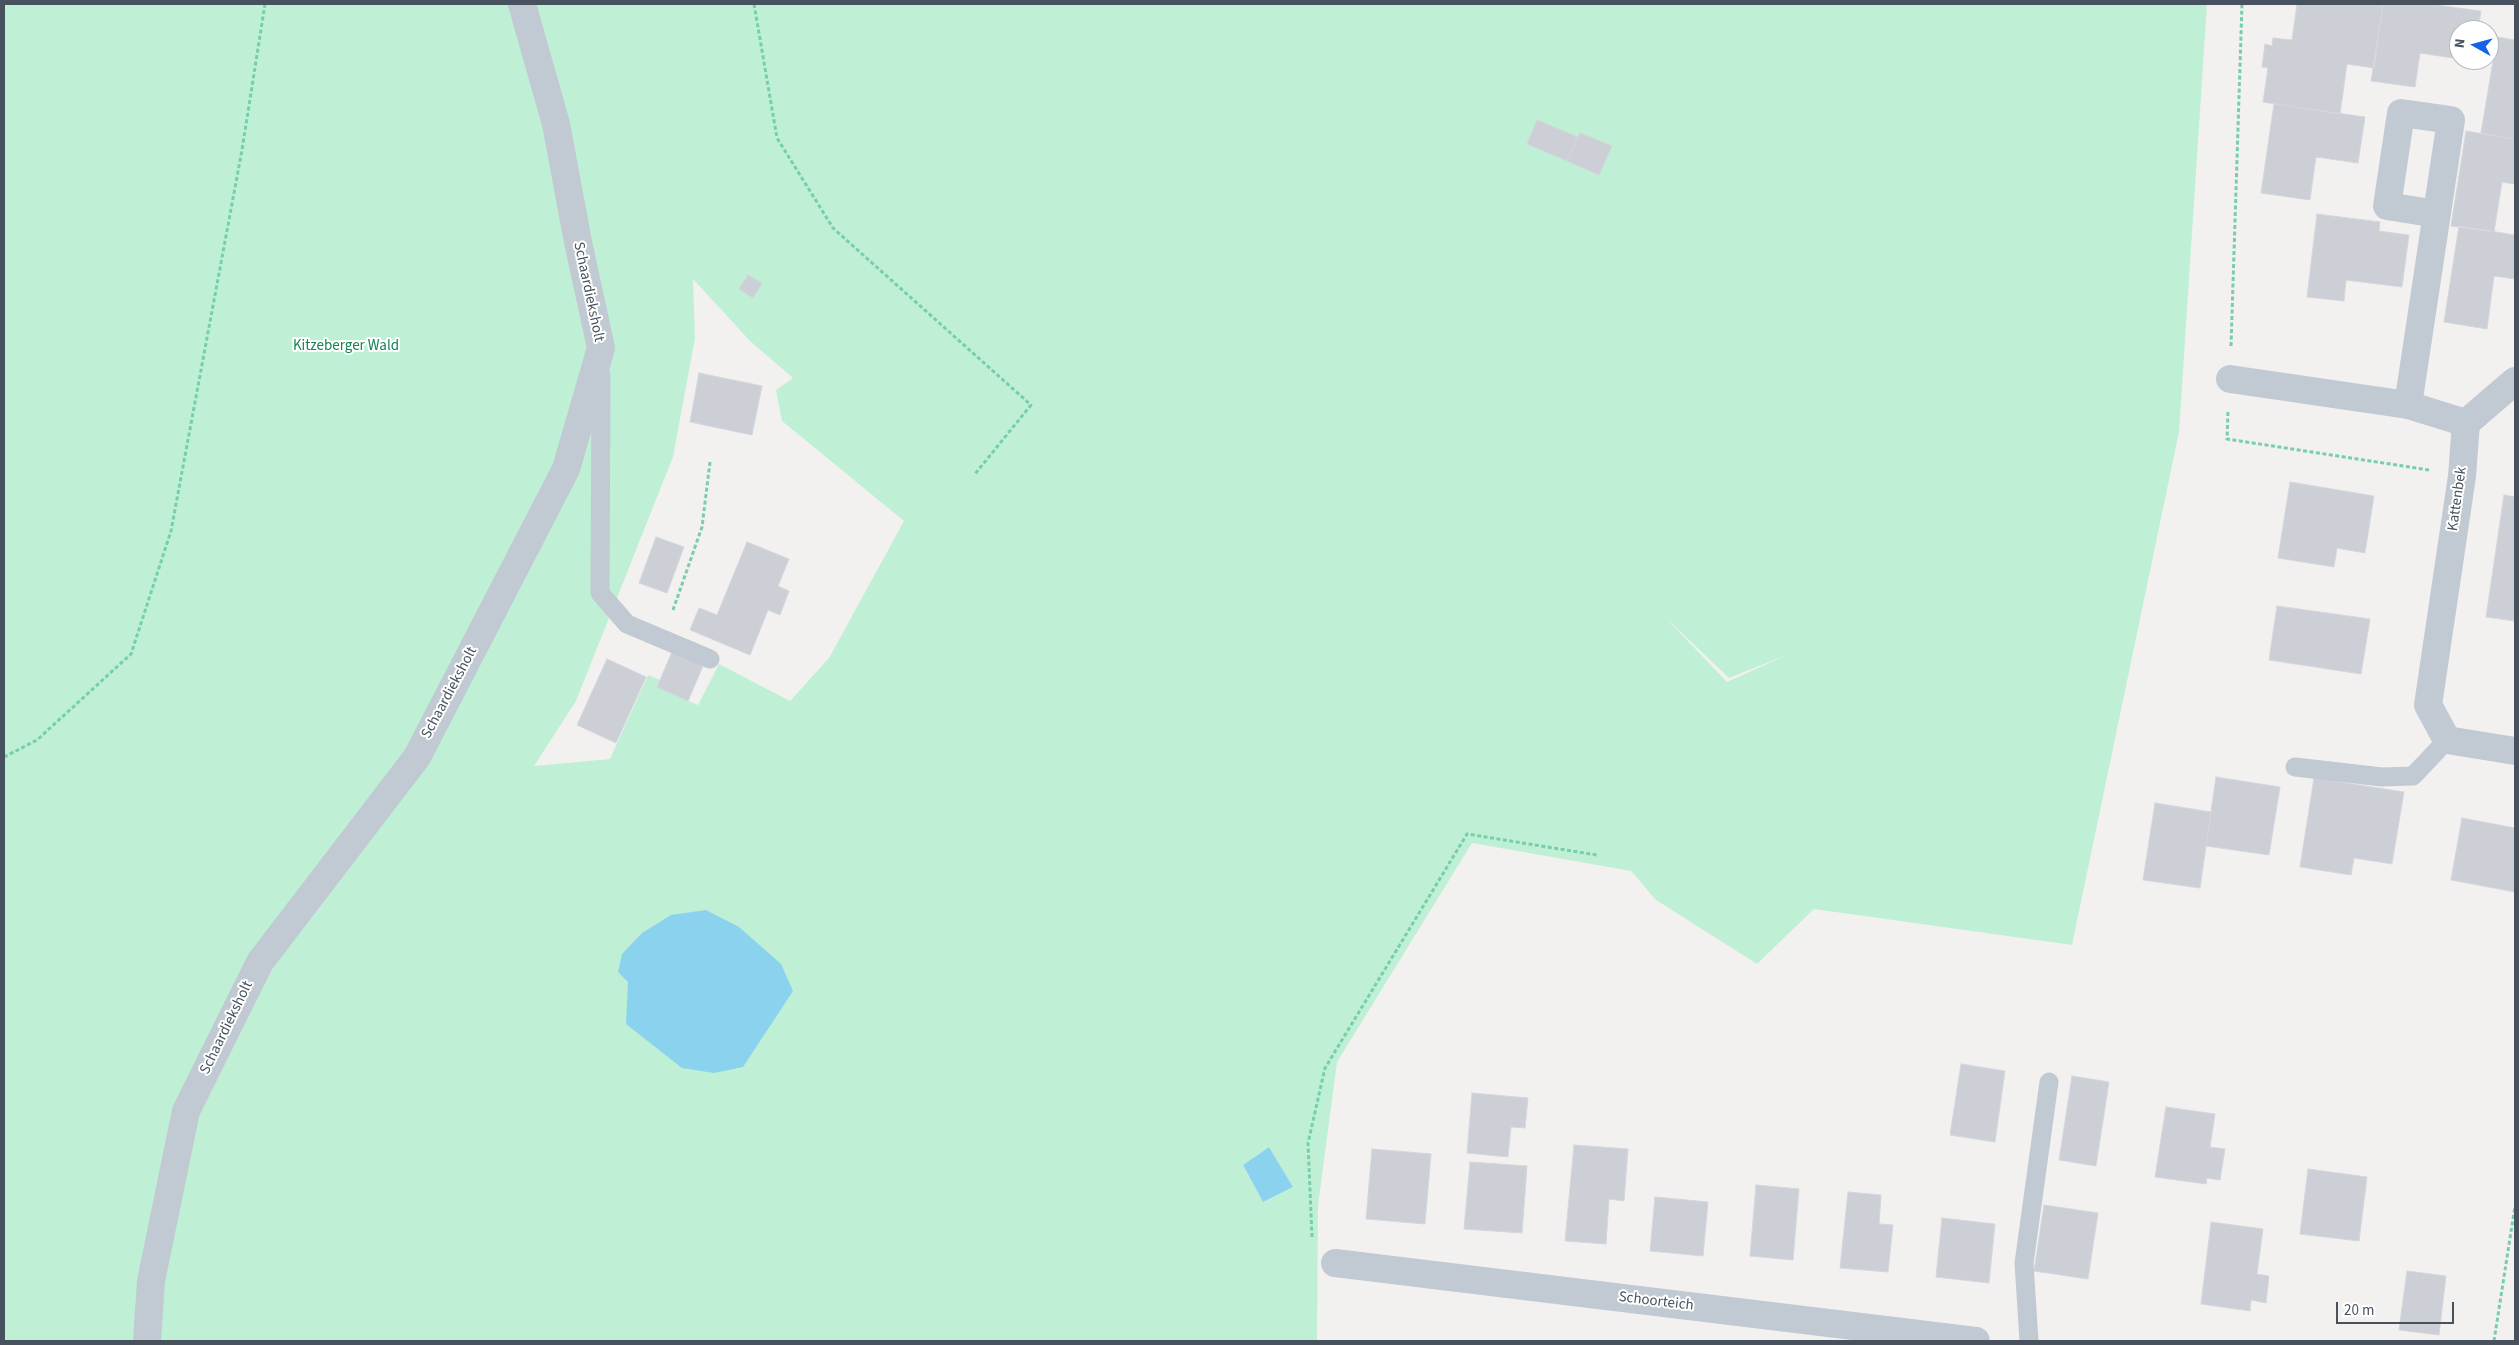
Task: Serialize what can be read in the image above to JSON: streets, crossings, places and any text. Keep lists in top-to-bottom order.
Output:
{
  "streets": {
    "street": ["Schaardieksholt", "Kattenbek", "Schoorteich"]
  },
  "parks": ["Kitzeberger Wald"],
  "scale_bar": "20 m",
  "north": "left"
}
